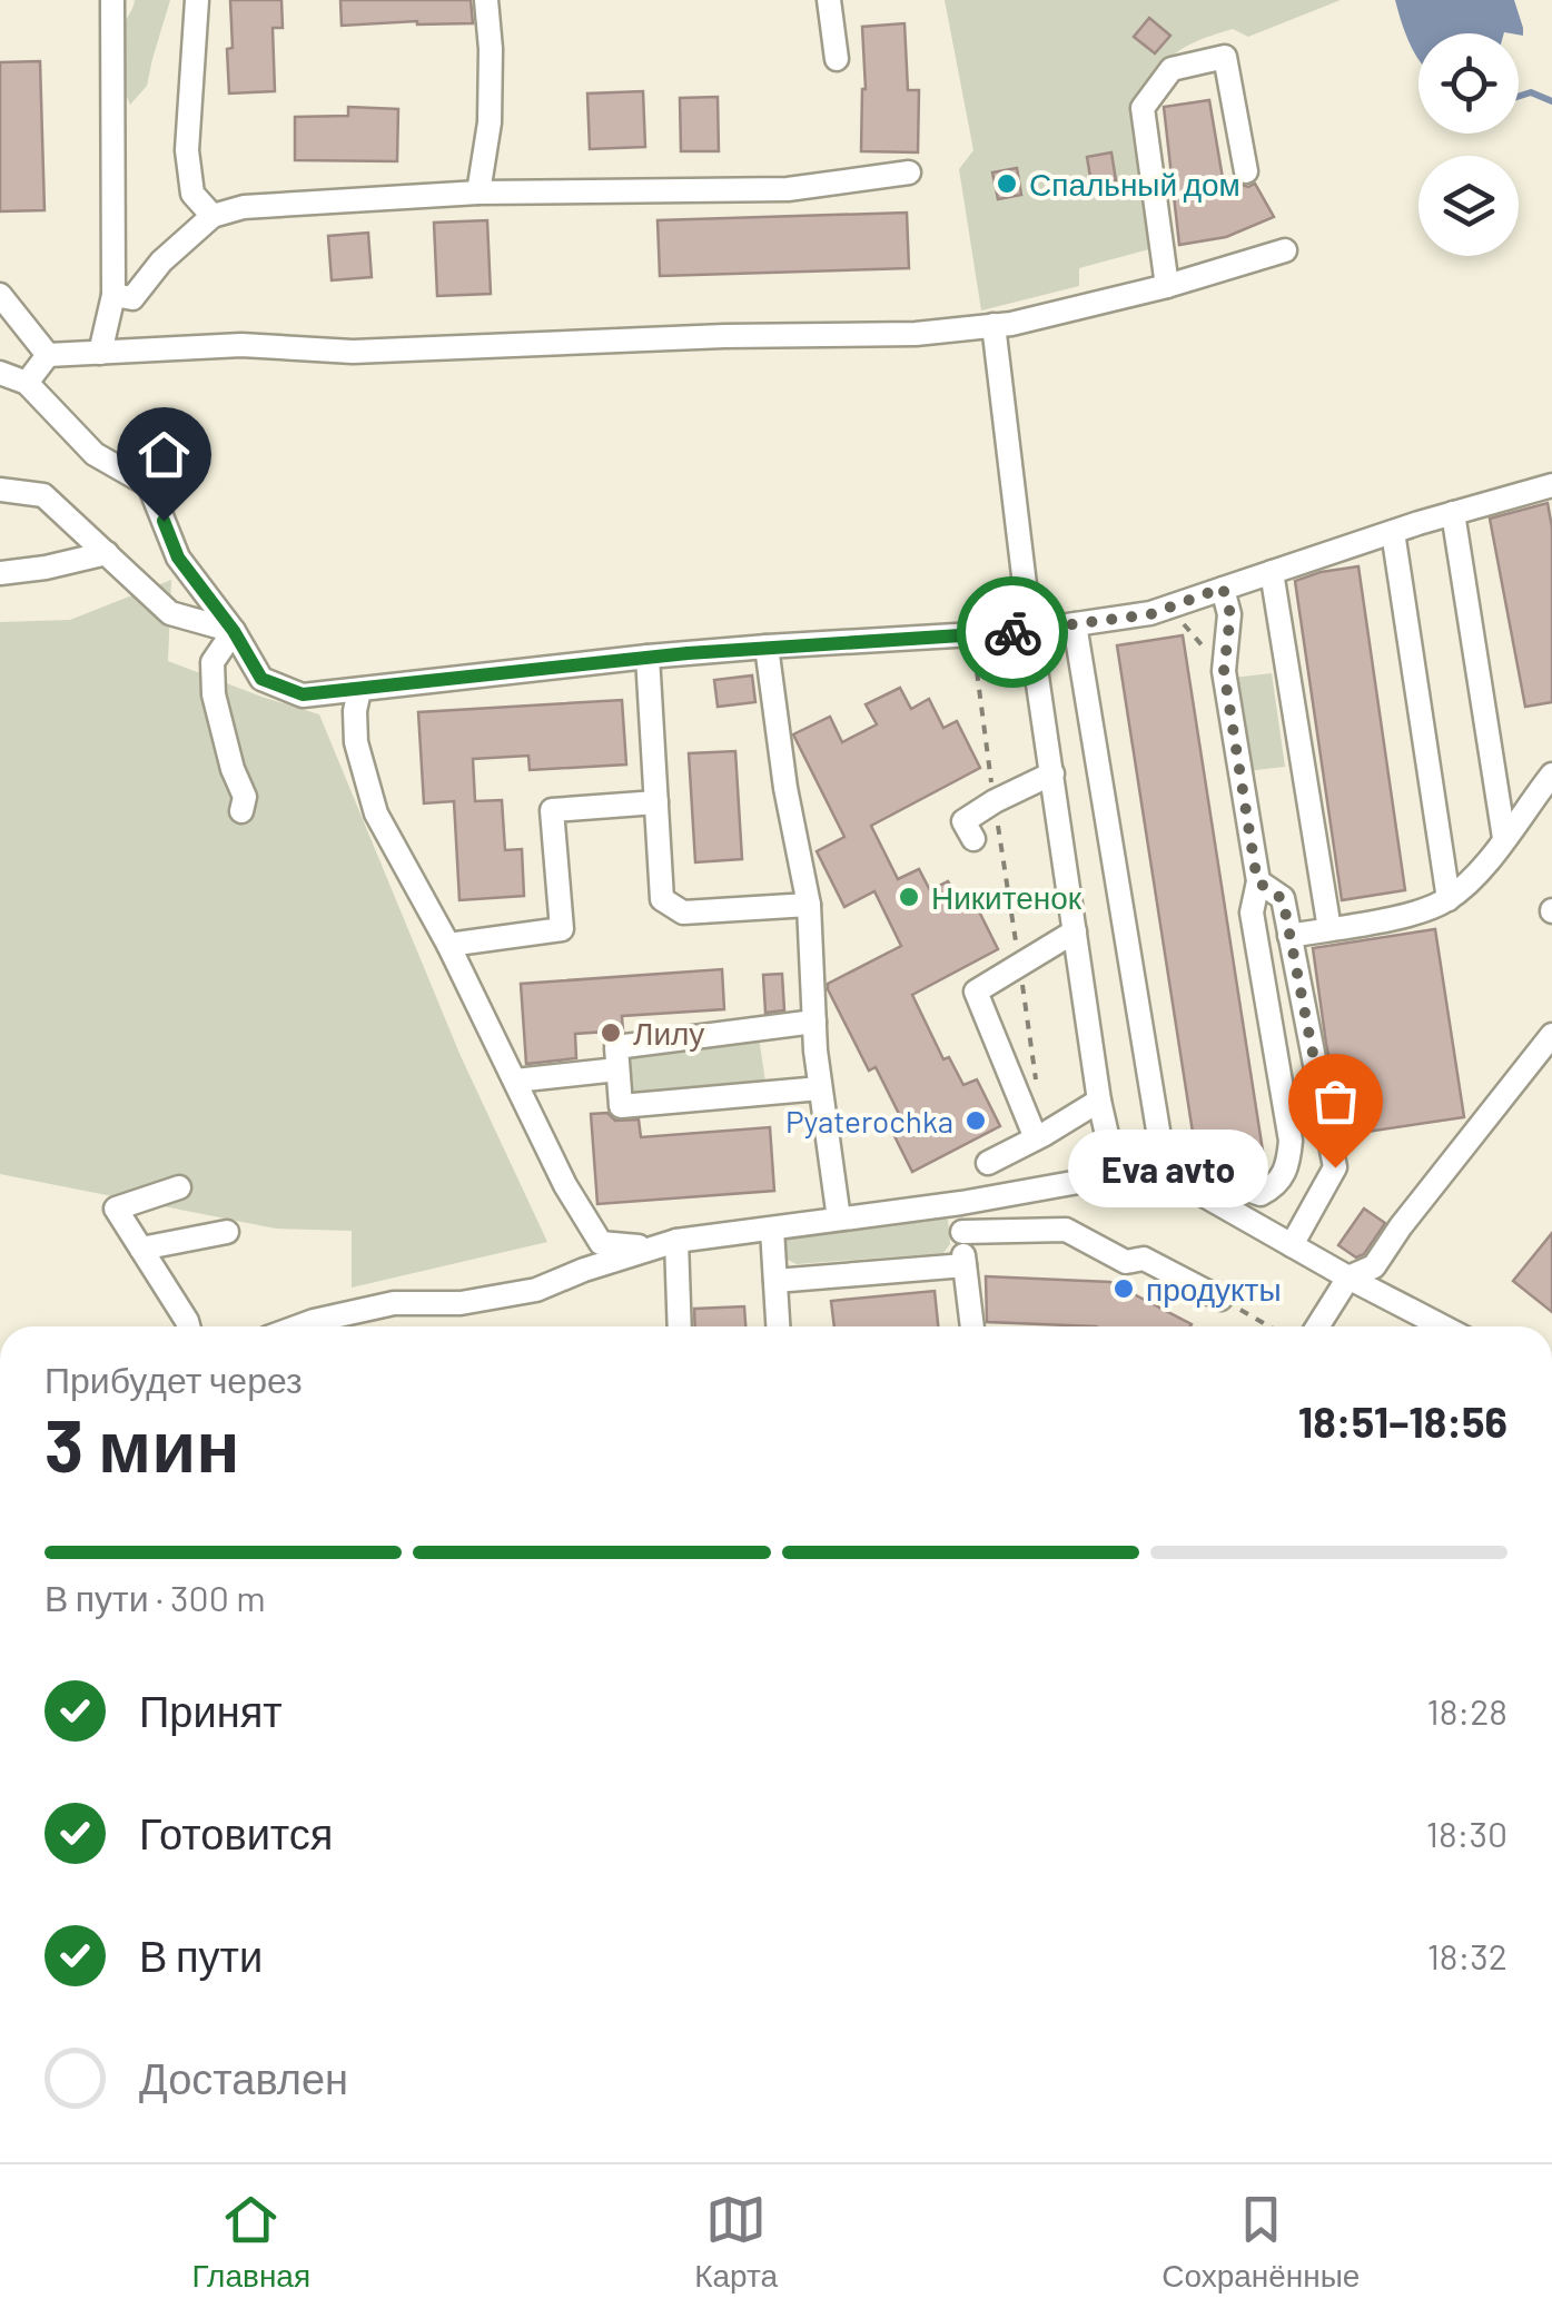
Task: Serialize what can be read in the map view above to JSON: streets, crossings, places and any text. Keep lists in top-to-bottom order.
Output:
{
  "places": [
    "Спальный дом",
    "Никитенок",
    "Лилу",
    "Pyaterochka",
    "Eva avto",
    "продукты"
  ],
  "page": {
    "bubble": "Eva avto",
    "heading": ["3 мин", "Прибудет через", "18:51–18:56"],
    "bar": "В пути · 300 m",
    "list": [
      ["Принят", "18:28"],
      ["Готовится", "18:30"],
      ["В пути", "18:32"],
      "Доставлен"
    ],
    "tabs": ["Главная", "Карта", "Сохранённые"]
  }
}
